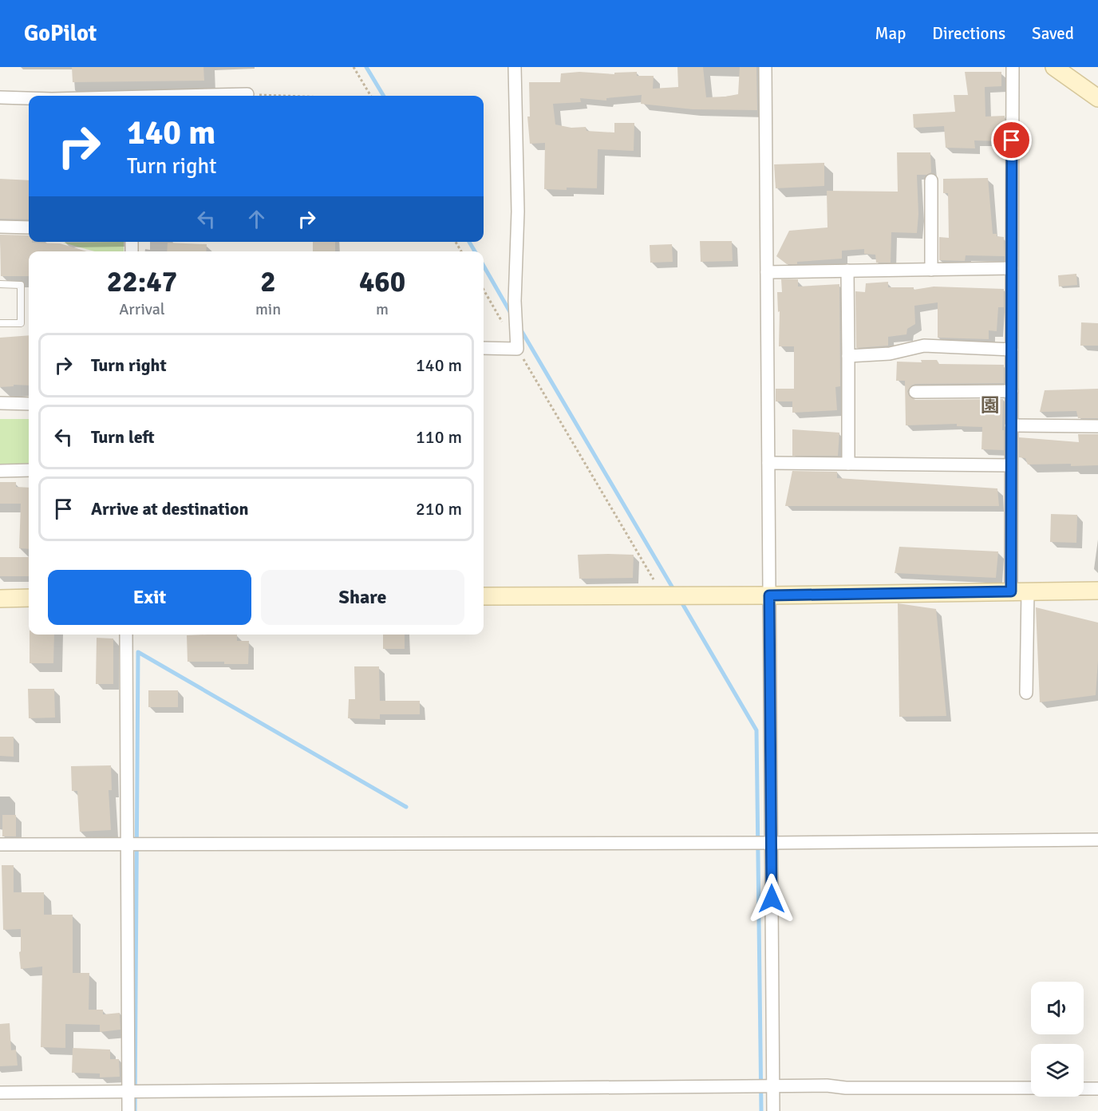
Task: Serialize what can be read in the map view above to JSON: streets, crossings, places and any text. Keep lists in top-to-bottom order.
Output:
{
  "districts": ["園"],
  "page": {
    "header": "GoPilot",
    "nav": ["Map", "Directions", "Saved"],
    "turn": ["140 m", "Turn right"],
    "eta": [
      "22:47",
      "Arrival",
      "2",
      "min",
      "460",
      "m"
    ],
    "list": [
      {
        "name": "Turn right",
        "value": "140 m"
      },
      {
        "name": "Turn left",
        "value": "110 m"
      },
      {
        "name": "Arrive at destination",
        "value": "210 m"
      }
    ],
    "buttons": ["Exit", "Share"]
  }
}
